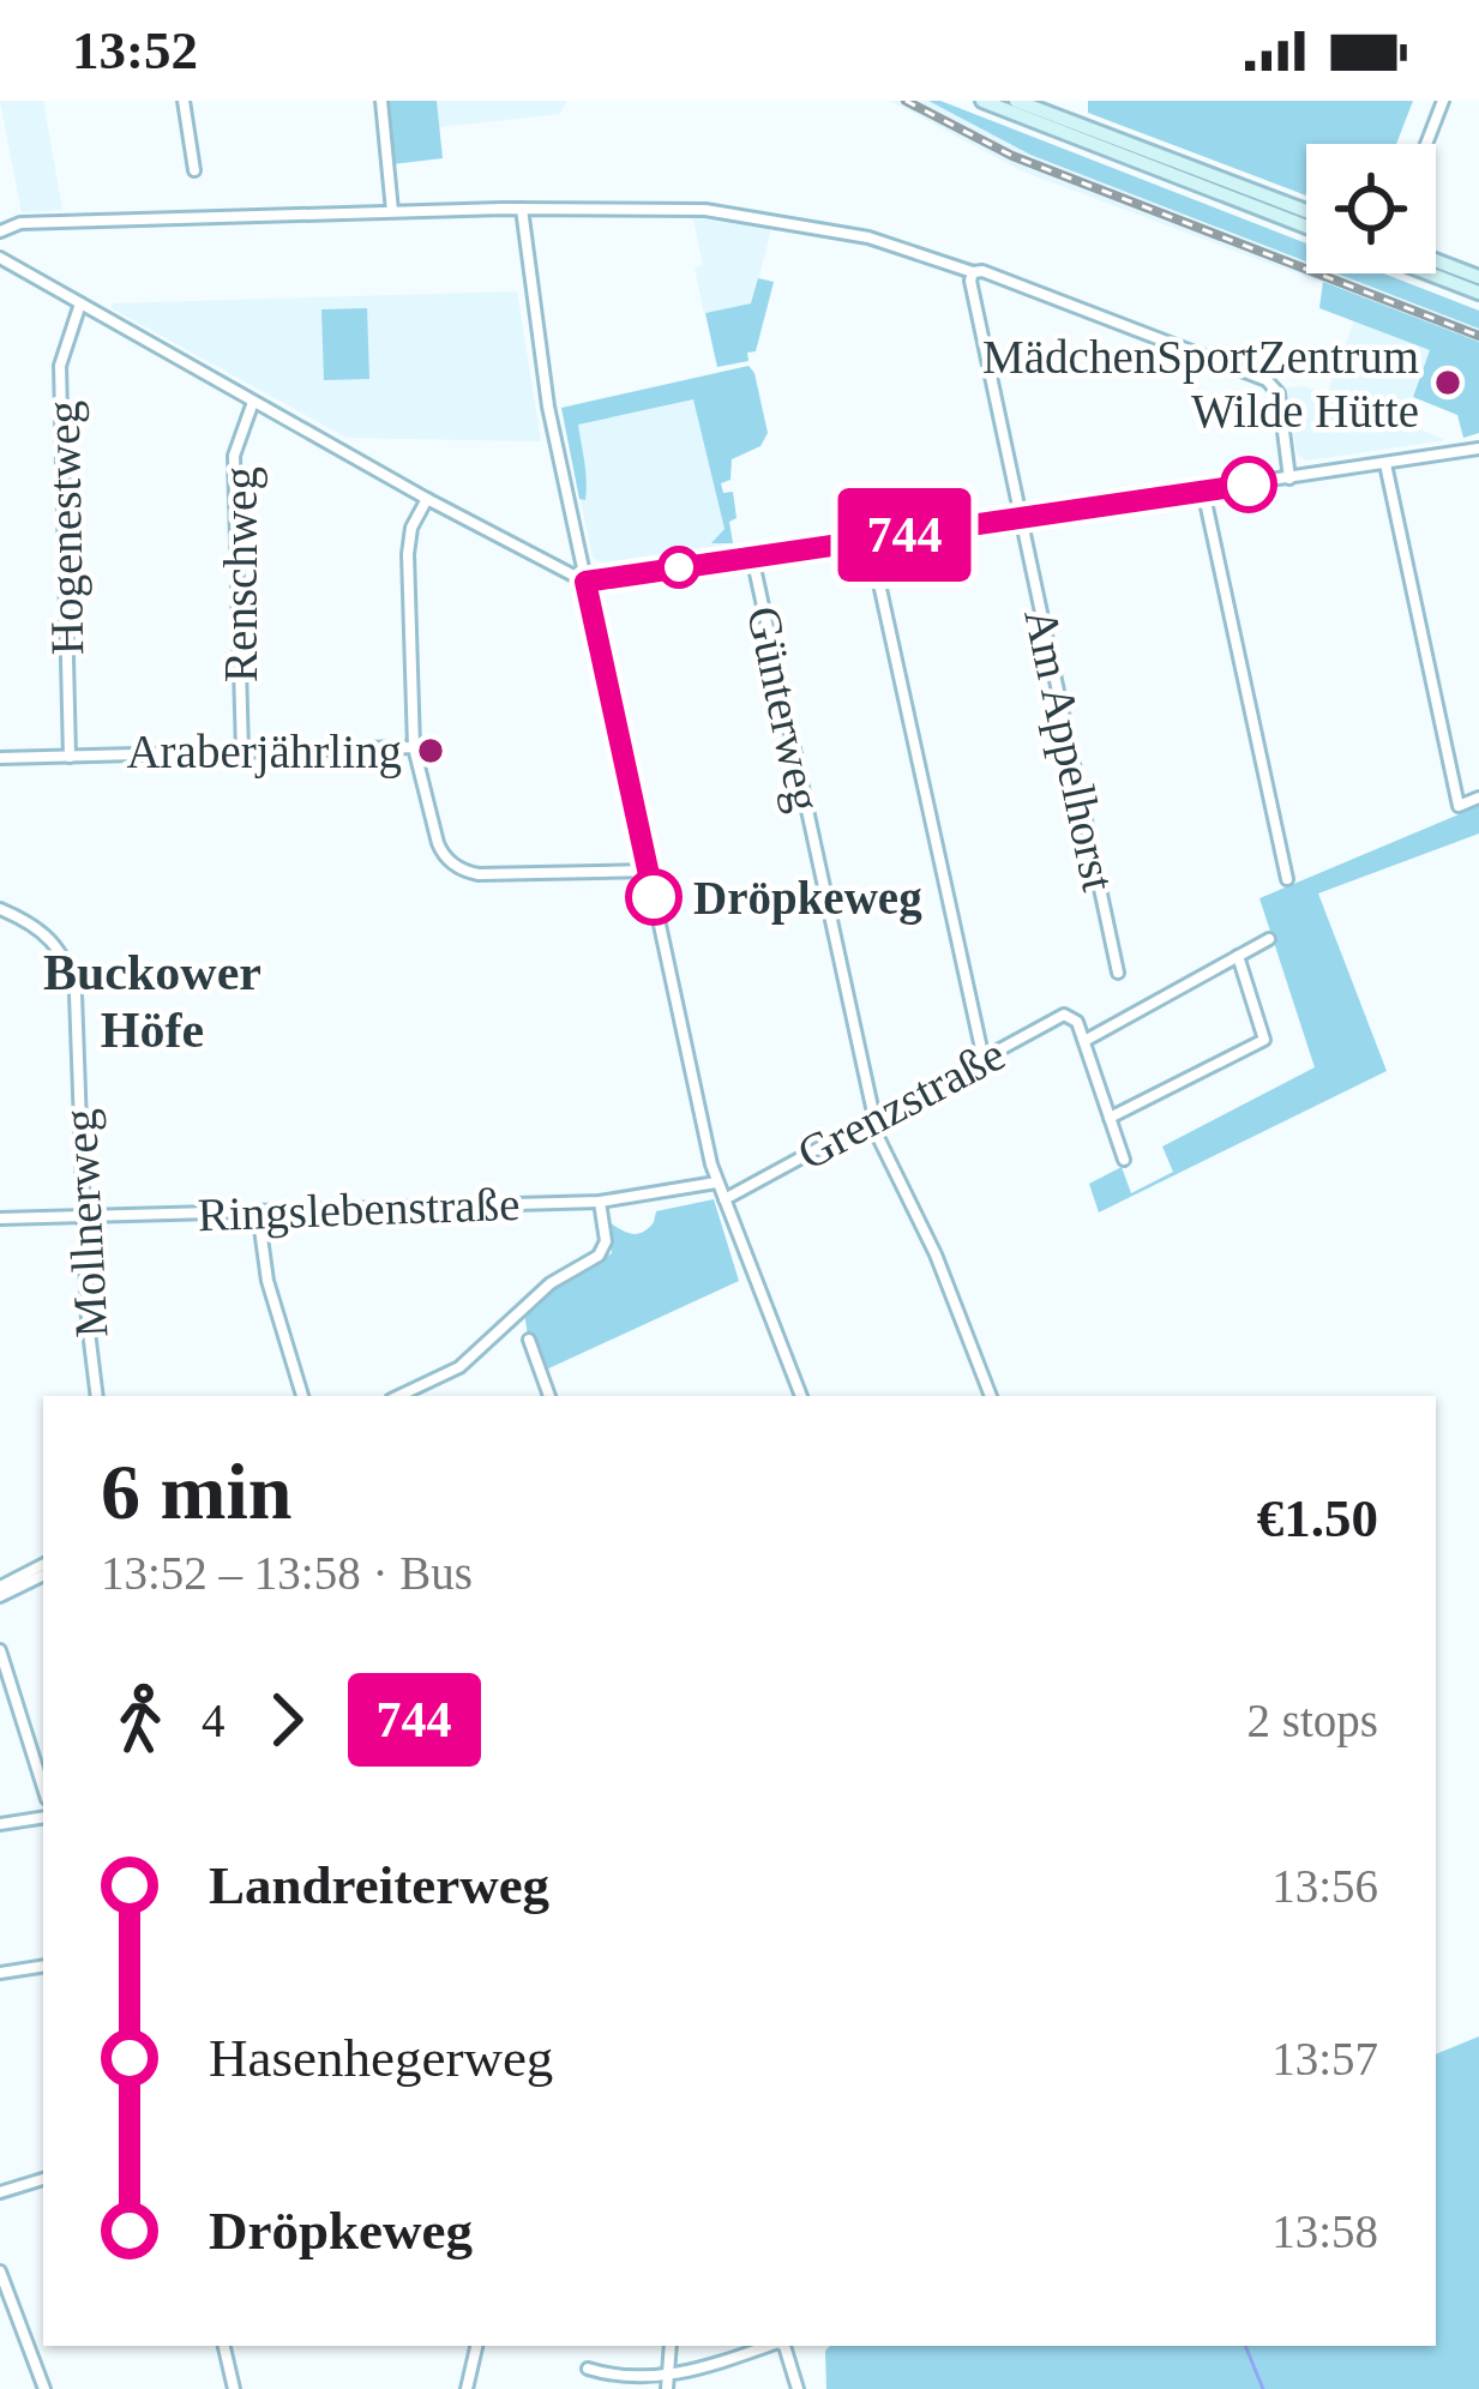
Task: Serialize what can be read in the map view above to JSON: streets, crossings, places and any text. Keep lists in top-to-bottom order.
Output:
{
  "streets": {
    "street": [
      "Hogenestweg",
      "Renschweg",
      "Günterweg",
      "Am Appelhorst",
      "Grenzstraße",
      "Ringslebenstraße",
      "Mollnerweg"
    ]
  },
  "crossings": [
    ["Günterweg", "Grenzstraße"],
    ["Ringslebenstraße", "Mollnerweg"]
  ],
  "districts": ["Buckower Höfe"],
  "places": ["MädchenSportZentrum Wilde Hütte", "Araberjährling", "Dröpkeweg"],
  "lines": ["bus line 744"],
  "page": {
    "status": "13:52",
    "on_map": "744",
    "heading": ["6 min", "13:52 – 13:58 · Bus", "€1.50"],
    "legs": ["4", "744", "2 stops"],
    "list": [
      {
        "name": "Landreiterweg",
        "value": "13:56"
      },
      {
        "name": "Hasenhegerweg",
        "value": "13:57"
      },
      {
        "name": "Dröpkeweg",
        "value": "13:58"
      }
    ]
  }
}
